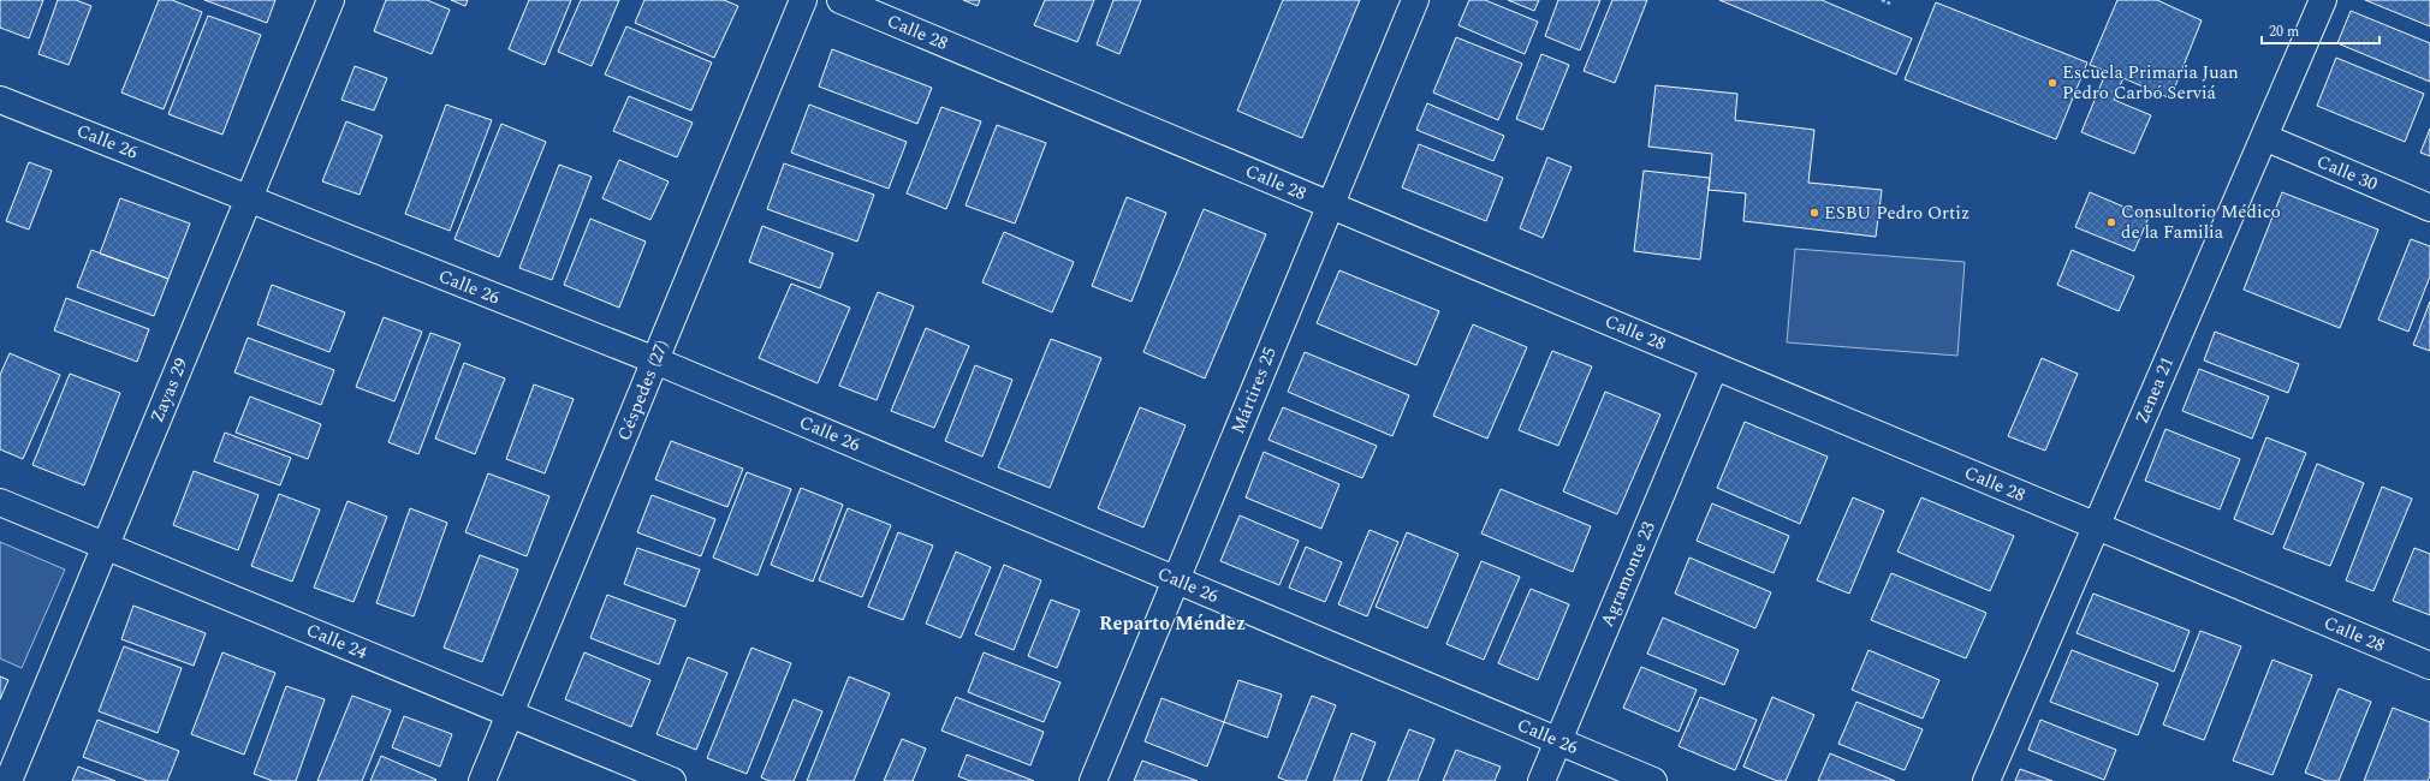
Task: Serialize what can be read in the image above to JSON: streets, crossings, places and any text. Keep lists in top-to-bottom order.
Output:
{
  "streets": {
    "street": [
      "Calle 28",
      "Calle 26",
      "Calle 30",
      "Zayas 29",
      "Céspedes (27)",
      "Mártires 25",
      "Zenea 21",
      "Agramonte 23",
      "Calle 24"
    ]
  },
  "crossings": [
    ["Calle 28", "Mártires 25"],
    ["Calle 28", "Zenea 21"],
    ["Calle 28", "Agramonte 23"],
    ["Calle 26", "Zayas 29"],
    ["Calle 26", "Céspedes (27)"],
    ["Calle 26", "Mártires 25"],
    ["Calle 26", "Agramonte 23"],
    ["Calle 30", "Zenea 21"],
    ["Zayas 29", "Calle 24"],
    ["Céspedes (27)", "Calle 24"]
  ],
  "districts": ["Reparto Méndez"],
  "places": ["Escuela Primaria Juan Pedro Carbó Serviá", "ESBU Pedro Ortiz", "Consultorio Médico de la Familia"],
  "scale_bar": "20 m"
}
